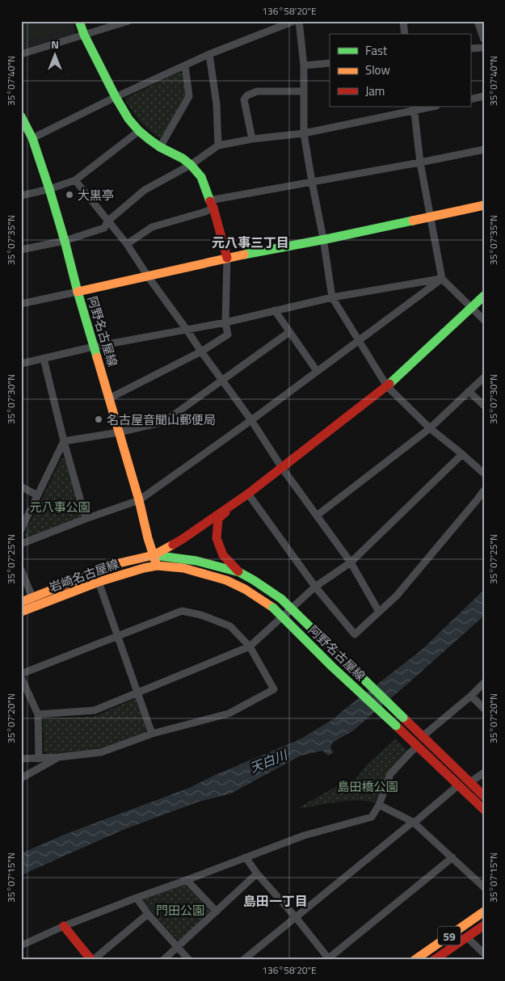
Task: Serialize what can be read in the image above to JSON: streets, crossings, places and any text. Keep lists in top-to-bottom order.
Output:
{
  "streets": {
    "main road": ["阿野名古屋線", "岩崎名古屋線", "59"]
  },
  "crossings": [
    ["阿野名古屋線", "岩崎名古屋線"]
  ],
  "districts": ["元八事三丁目", "島田一丁目"],
  "water": ["天白川"],
  "parks": ["元八事公園", "島田橋公園", "門田公園"],
  "places": ["大黒亭", "名古屋音聞山郵便局"],
  "legend": ["Fast", "Slow", "Jam"],
  "north": "top",
  "coordinates": [
    "136°58'20\"E",
    "35°07'40\"N",
    "35°07'35\"N",
    "35°07'30\"N",
    "35°07'25\"N",
    "35°07'20\"N",
    "35°07'15\"N"
  ]
}
